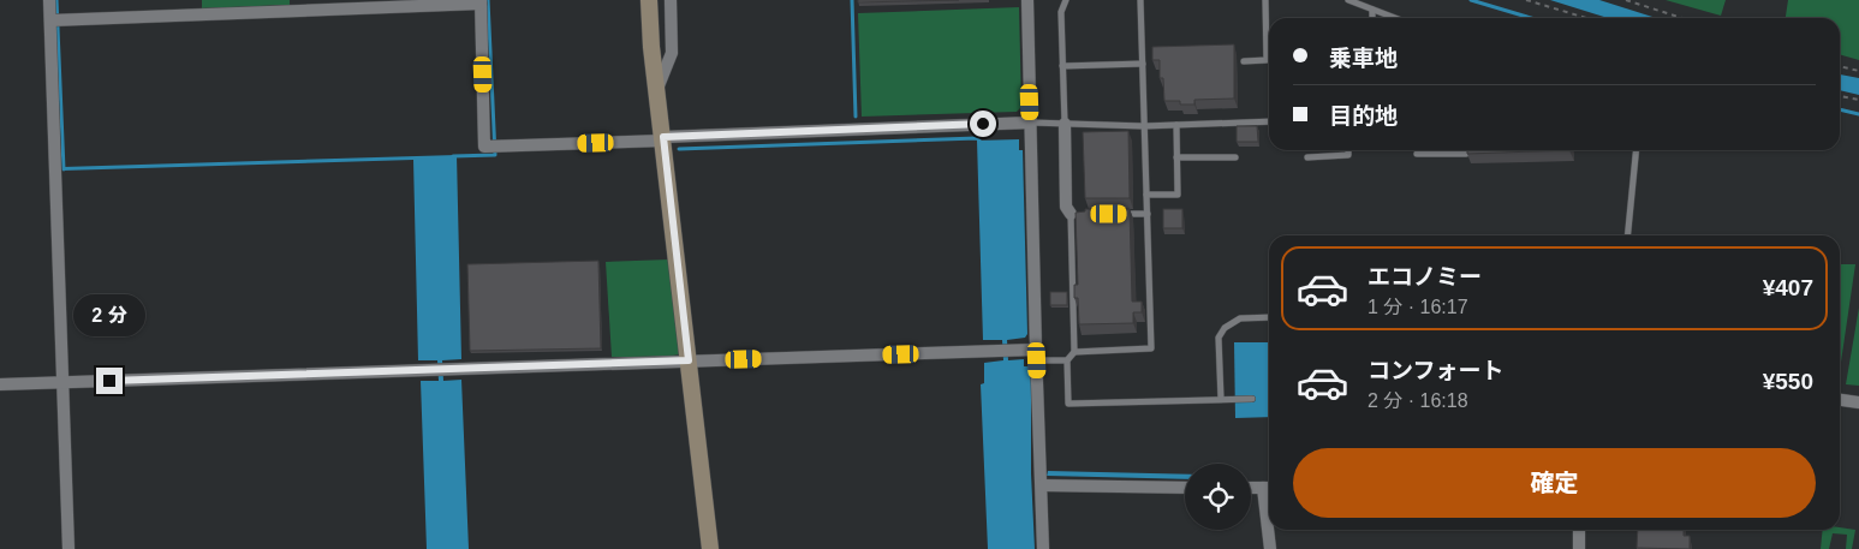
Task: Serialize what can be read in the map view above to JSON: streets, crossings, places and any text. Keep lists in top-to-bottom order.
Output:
{
  "page": {
    "banner": ["乗車地", "目的地"],
    "list": [
      {
        "name": "エコノミー",
        "note": "1 分 · 16:17",
        "value": "¥407"
      },
      {
        "name": "コンフォート",
        "note": "2 分 · 16:18",
        "value": "¥550"
      }
    ],
    "bubble": "2 分",
    "buttons": "確定"
  }
}
